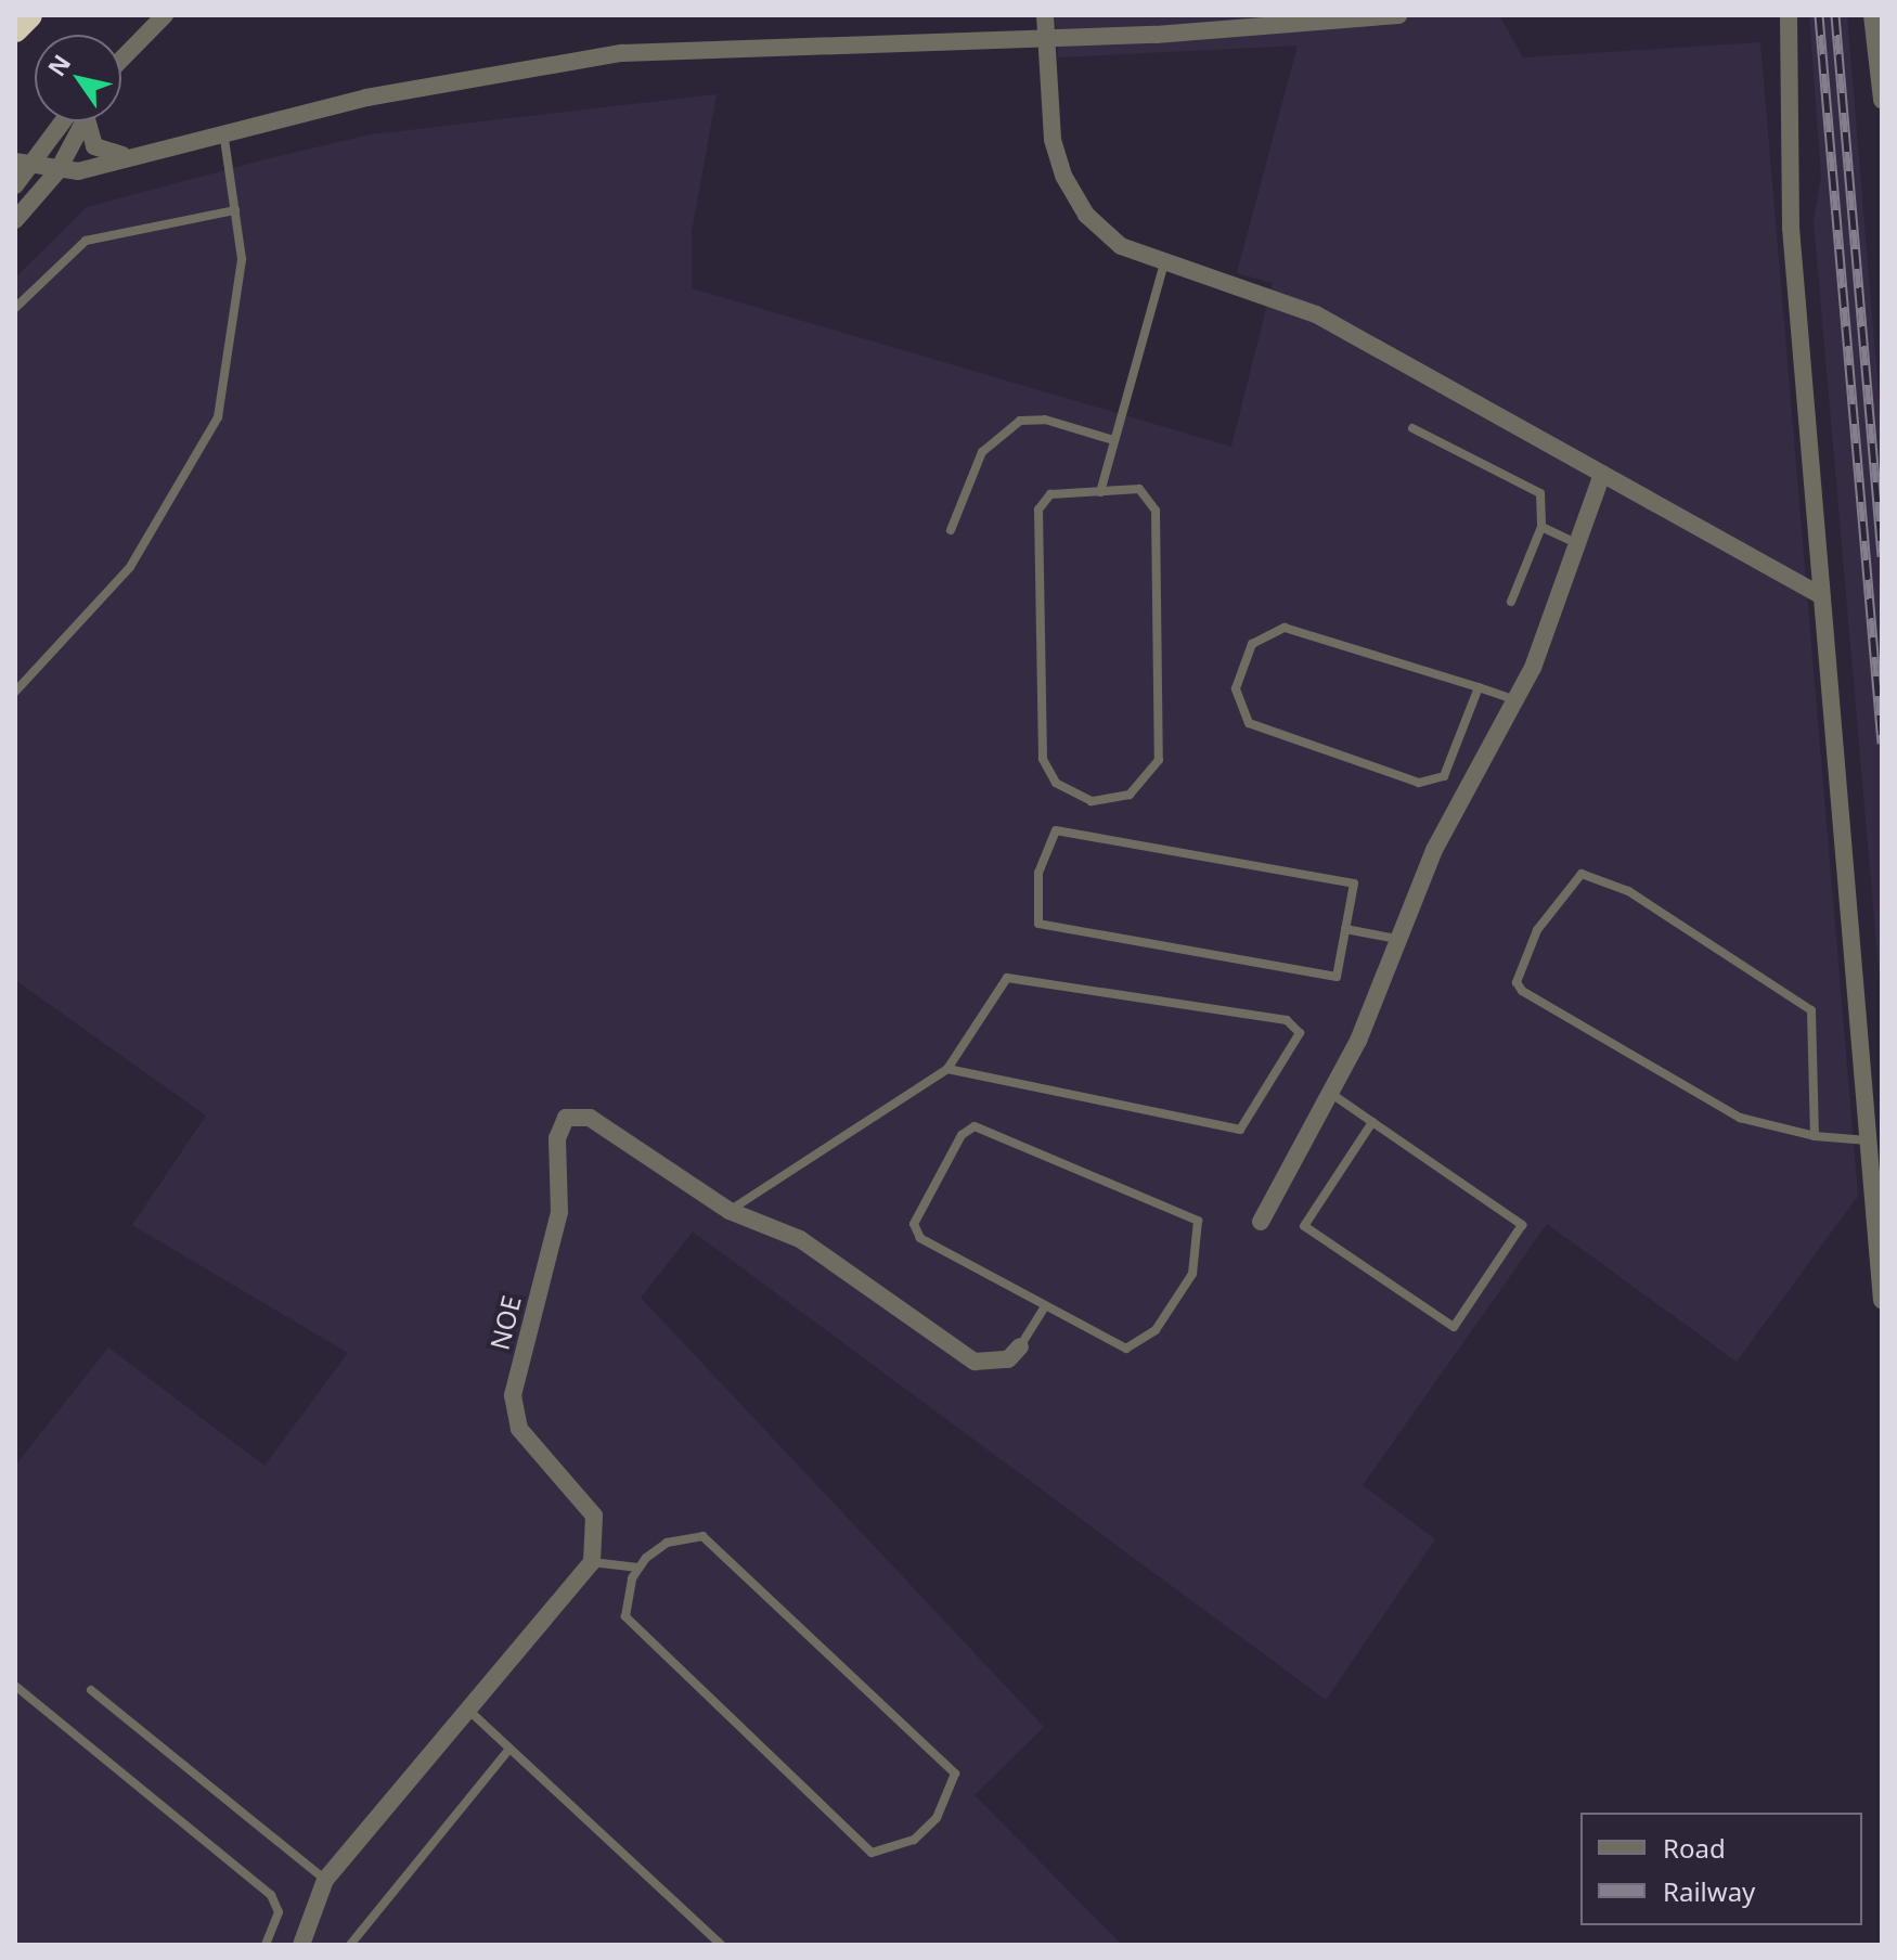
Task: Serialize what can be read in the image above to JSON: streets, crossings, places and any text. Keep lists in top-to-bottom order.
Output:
{
  "streets": {
    "street": ["NOE"]
  },
  "legend": ["Road", "Railway"],
  "north": "top left"
}
